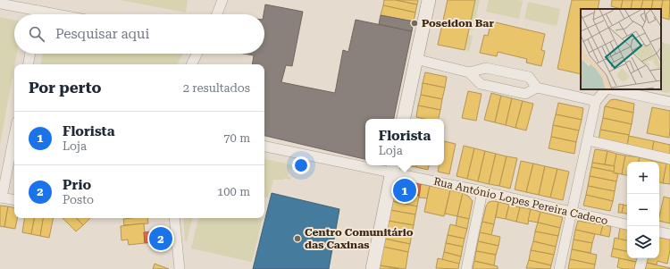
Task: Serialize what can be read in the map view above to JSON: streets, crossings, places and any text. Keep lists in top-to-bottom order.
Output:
{
  "streets": {
    "street": ["Rua António Lopes Pereira Cadeco"]
  },
  "places": ["Poseidon Bar", "Centro Comunitário das Caxinas"],
  "page": {
    "search": "Pesquisar aqui",
    "heading": ["Por perto", "2 resultados"],
    "list": [
      {
        "mark": "1",
        "name": "Florista",
        "note": "Loja",
        "value": "70 m"
      },
      {
        "mark": "2",
        "name": "Prio",
        "note": "Posto",
        "value": "100 m"
      }
    ],
    "popup": ["Florista", "Loja"],
    "map_buttons": ["+", "−"],
    "pins": ["1", "2"]
  }
}
